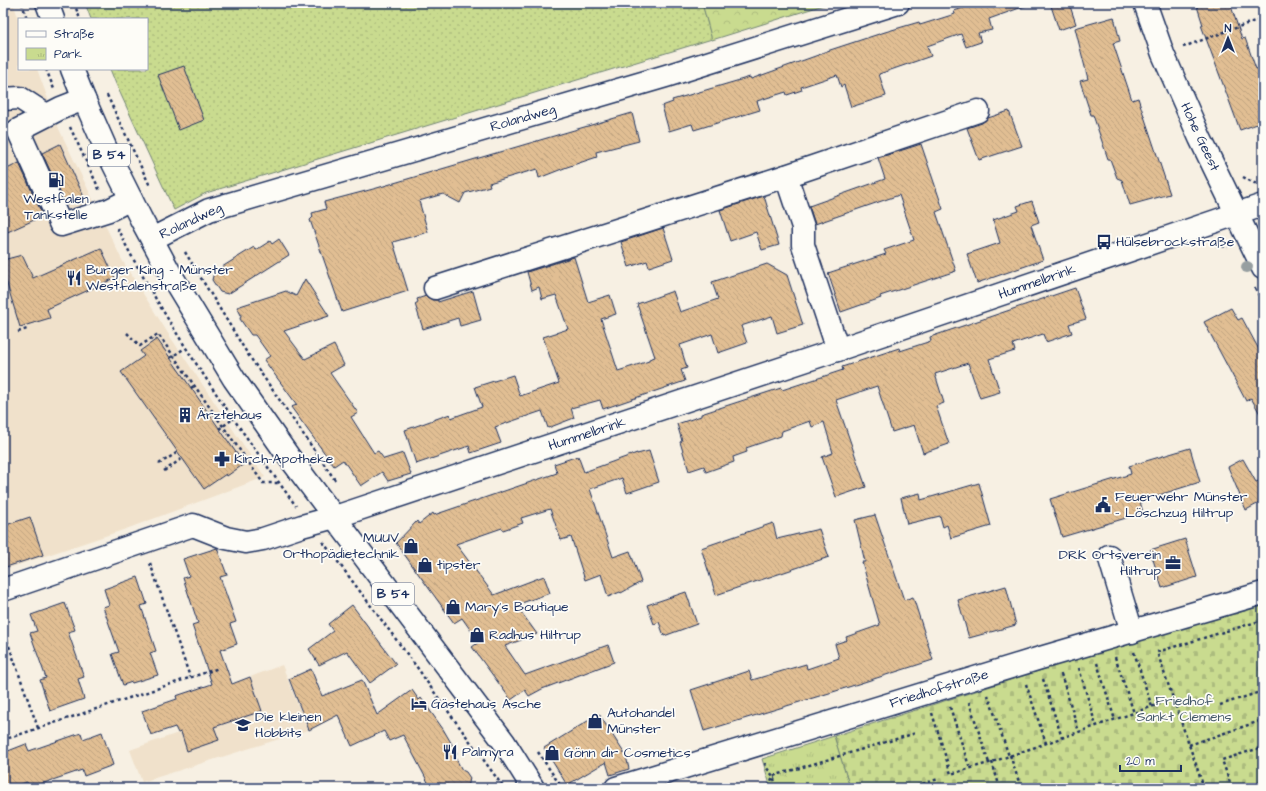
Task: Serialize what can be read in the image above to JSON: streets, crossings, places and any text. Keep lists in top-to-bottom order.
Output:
{
  "streets": {
    "street": [
      "Rolandweg",
      "Hohe Geest",
      "B 54",
      "Hummelbrink",
      "Friedhofstraße"
    ]
  },
  "crossings": [
    ["Rolandweg", "B 54"],
    ["Hohe Geest", "Hummelbrink"],
    ["B 54", "Hummelbrink"]
  ],
  "parks": ["Friedhof Sankt Clemens"],
  "places": {
    "fuel station": ["Westfalen Tankstelle"],
    "bus stop": ["Hülsebrockstraße"],
    "restaurant": ["Burger King - Münster Westfalenstraße", "Palmyra"],
    "building": ["Ärztehaus"],
    "pharmacy": ["Kirch-Apotheke"],
    "public building": ["Feuerwehr Münster - Löschzug Hiltrup"],
    "shop": [
      "MUUV Orthopädietechnik",
      "tipster",
      "Mary's Boutique",
      "Radhus Hiltrup",
      "Autohandel Münster",
      "Gönn dir Cosmetics"
    ],
    "office": ["DRK Ortsverein Hiltrup"],
    "hotel": ["Gästehaus Asche"],
    "school or university": ["Die kleinen Hobbits"]
  },
  "legend": ["Straße", "Park"],
  "scale_bar": "20 m",
  "north": "top"
}
